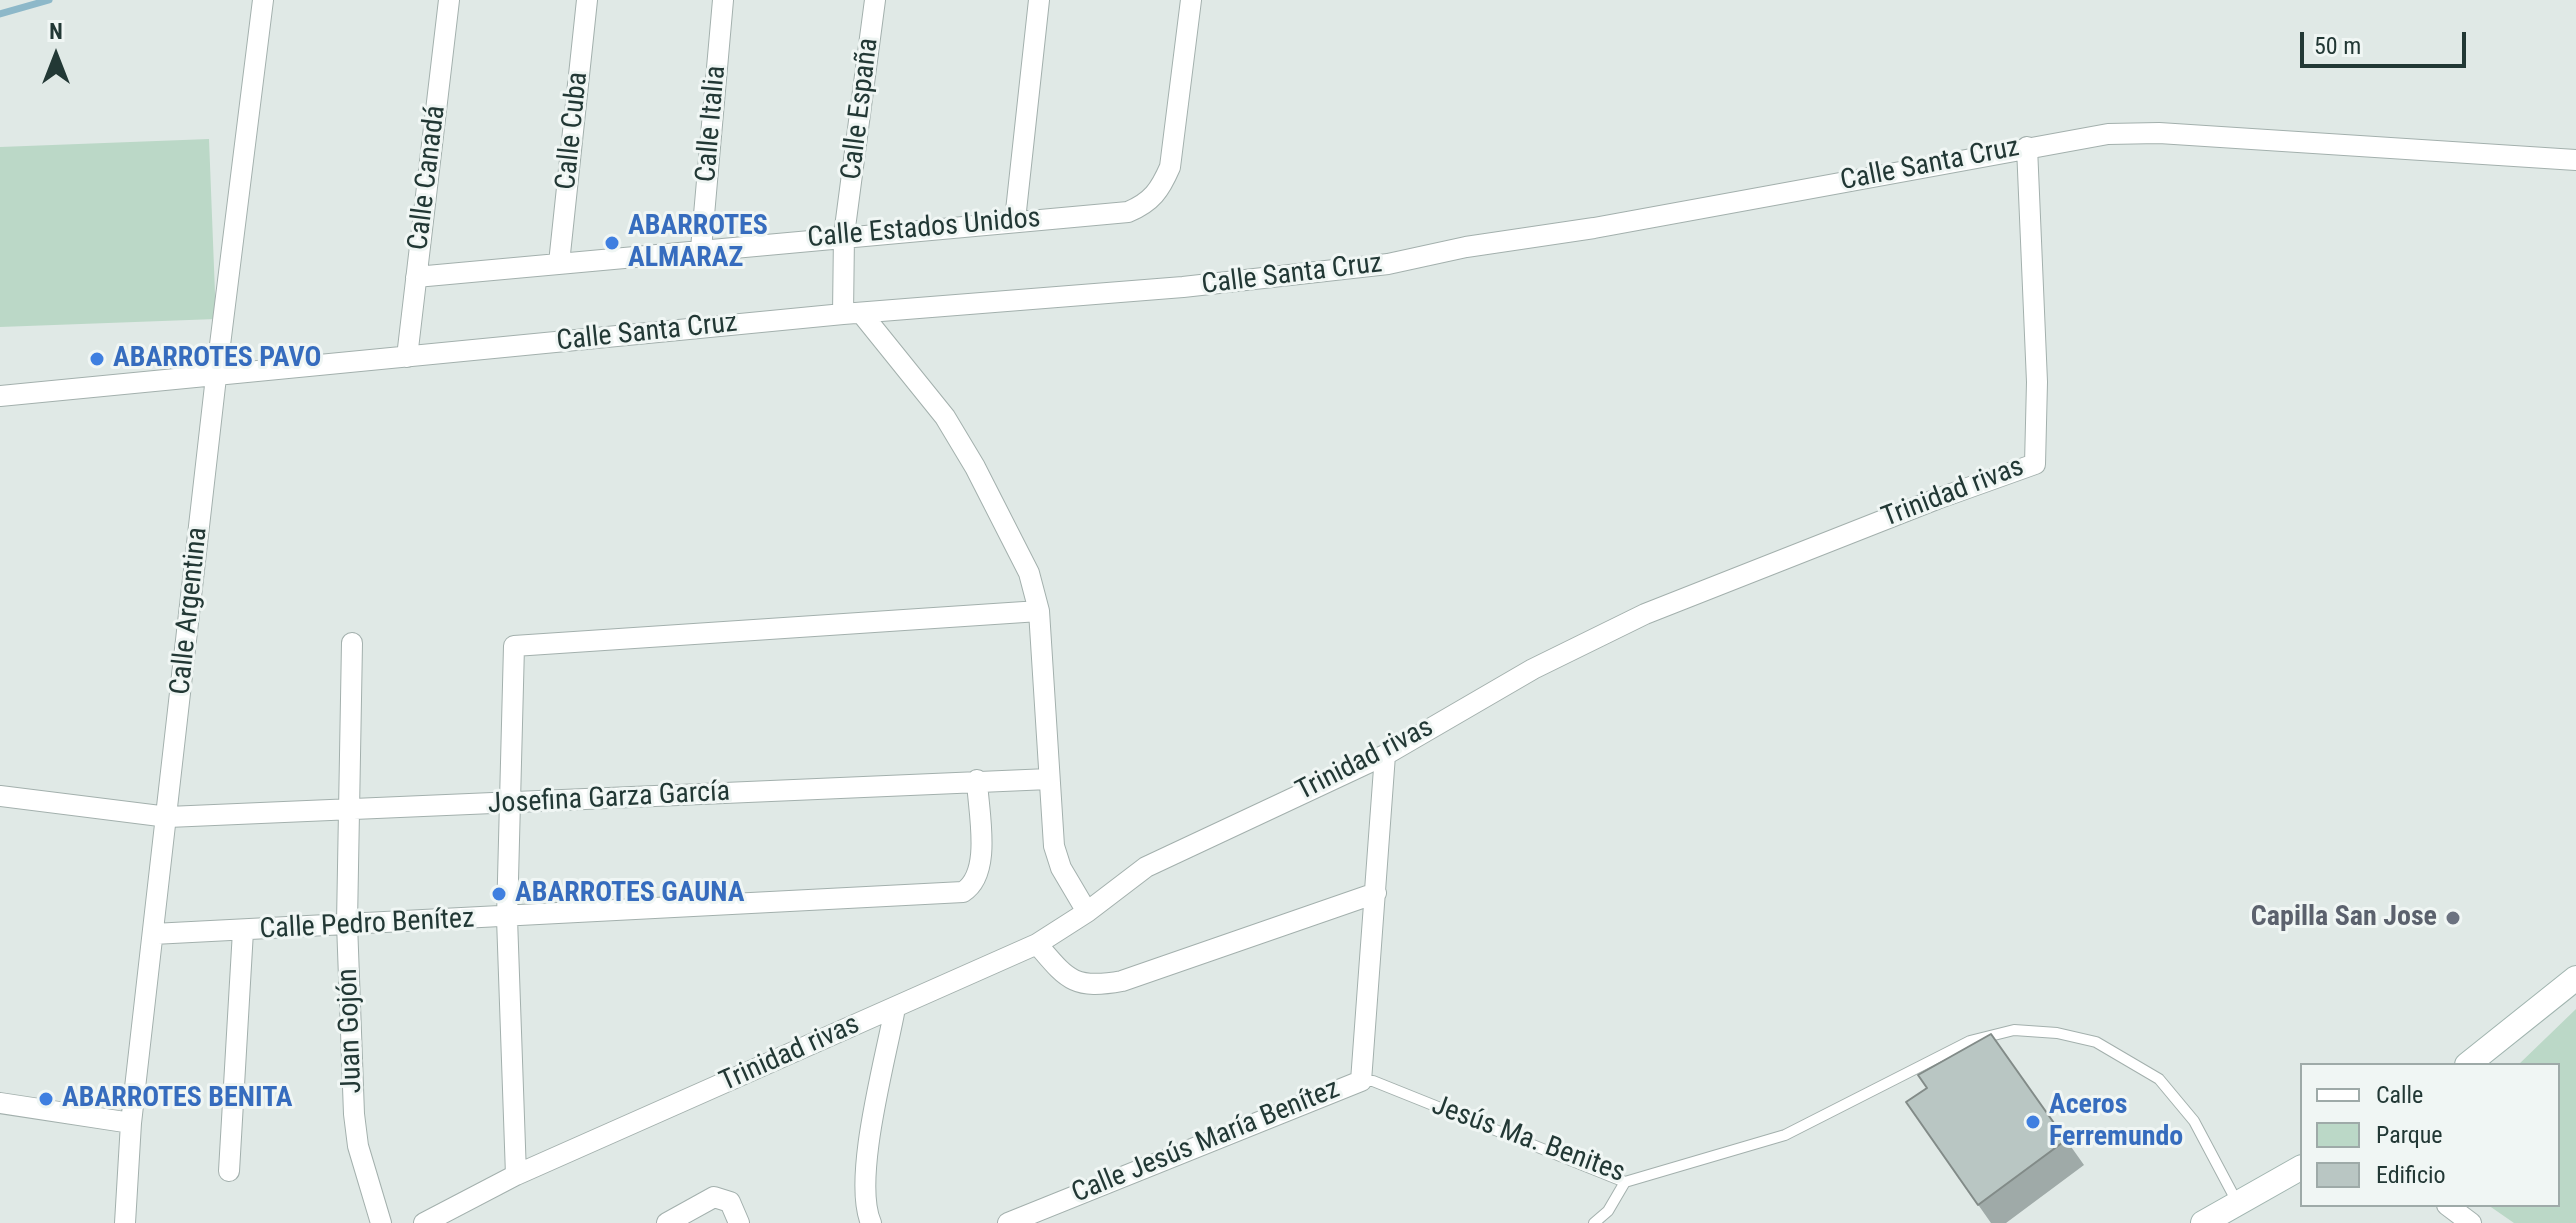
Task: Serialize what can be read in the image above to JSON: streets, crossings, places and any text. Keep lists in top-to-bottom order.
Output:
{
  "streets": {
    "street": [
      "Calle España",
      "Calle Italia",
      "Calle Cuba",
      "Calle Santa Cruz",
      "Calle Canadá",
      "Calle Estados Unidos",
      "Trinidad rivas",
      "Calle Argentina",
      "Josefina Garza García",
      "Calle Pedro Benítez",
      "Juan Gojón",
      "Calle Jesús María Benítez"
    ],
    "lane": ["Jesús Ma. Benites"]
  },
  "crossings": [
    ["Calle España", "Calle Santa Cruz"],
    ["Calle España", "Calle Estados Unidos"],
    ["Calle Italia", "Calle Estados Unidos"],
    ["Calle Cuba", "Calle Estados Unidos"],
    ["Calle Santa Cruz", "Calle Canadá"],
    ["Calle Santa Cruz", "Trinidad rivas"],
    ["Calle Santa Cruz", "Calle Argentina"],
    ["Calle Canadá", "Calle Estados Unidos"],
    ["Calle Argentina", "Josefina Garza García"],
    ["Calle Argentina", "Calle Pedro Benítez"],
    ["Josefina Garza García", "Calle Pedro Benítez"],
    ["Josefina Garza García", "Juan Gojón"],
    ["Calle Pedro Benítez", "Juan Gojón"],
    ["Jesús Ma. Benites", "Calle Jesús María Benítez"]
  ],
  "places": [
    "ABARROTES ALMARAZ",
    "ABARROTES PAVO",
    "ABARROTES GAUNA",
    "Capilla San Jose",
    "ABARROTES BENITA",
    "Aceros Ferremundo"
  ],
  "legend": ["Calle", "Parque", "Edificio"],
  "scale_bar": "50 m",
  "north": "top"
}
